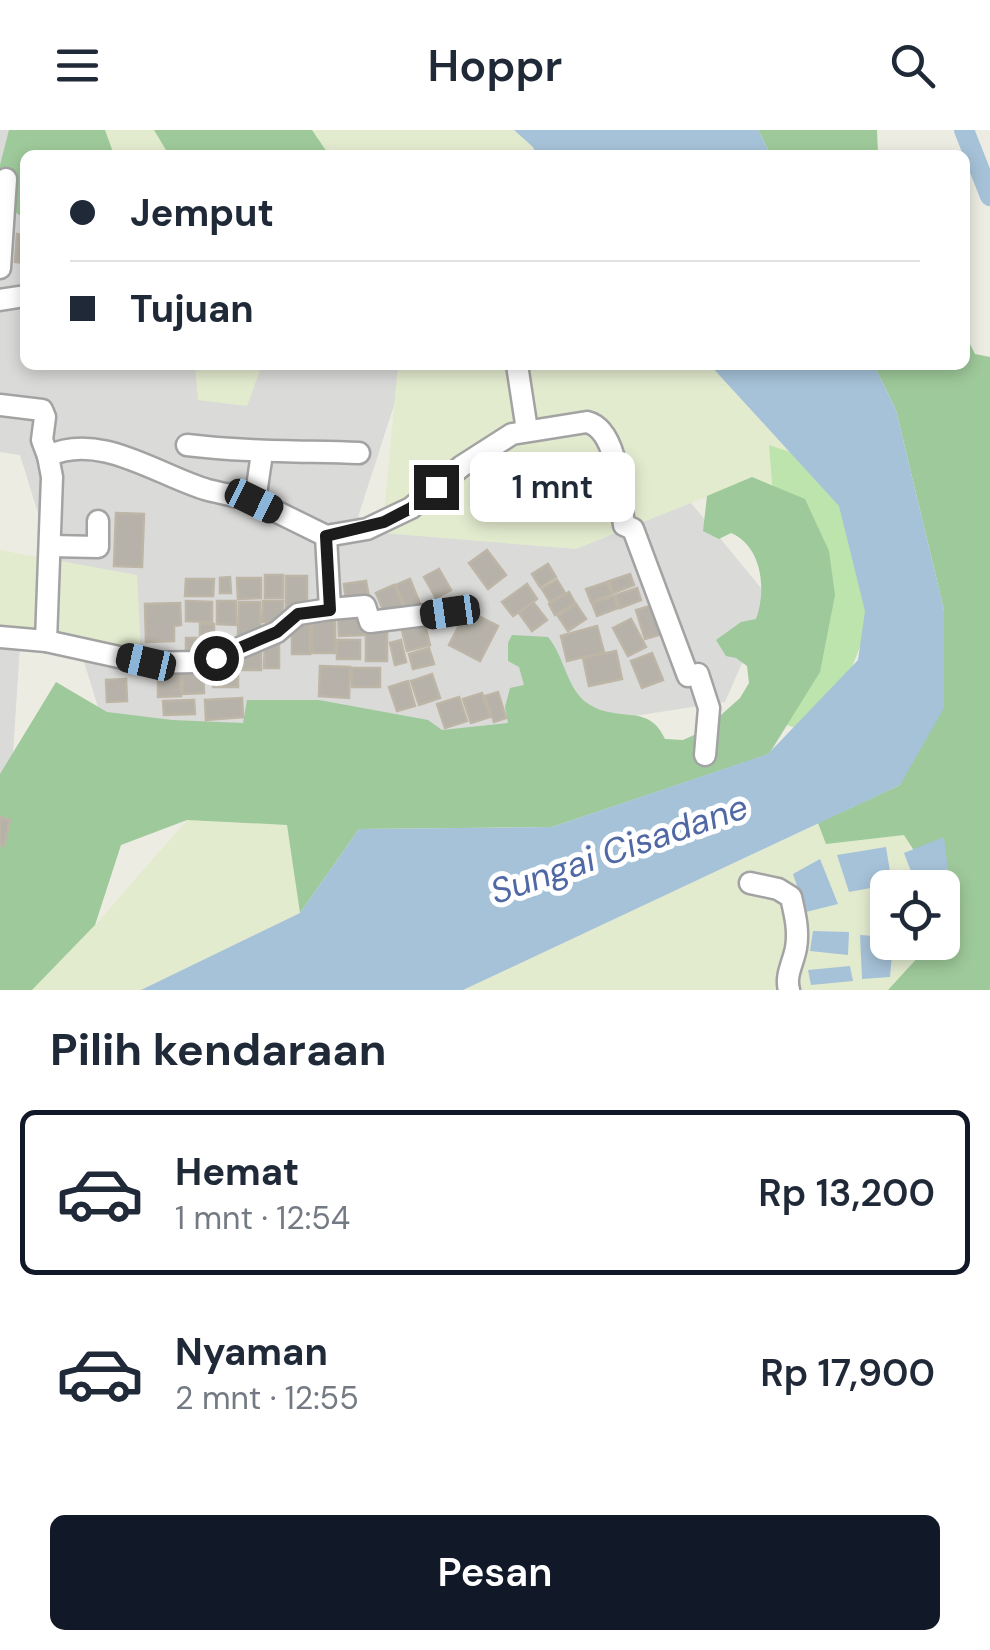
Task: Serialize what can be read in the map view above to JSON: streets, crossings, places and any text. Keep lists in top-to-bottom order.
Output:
{
  "water": ["Sungai Cisadane"],
  "page": {
    "header": "Hoppr",
    "banner": ["Jemput", "Tujuan"],
    "bubble": "1 mnt",
    "heading": "Pilih kendaraan",
    "list": [
      {
        "name": "Hemat",
        "note": "1 mnt · 12:54",
        "value": "Rp 13,200"
      },
      {
        "name": "Nyaman",
        "note": "2 mnt · 12:55",
        "value": "Rp 17,900"
      }
    ],
    "buttons": "Pesan"
  }
}
